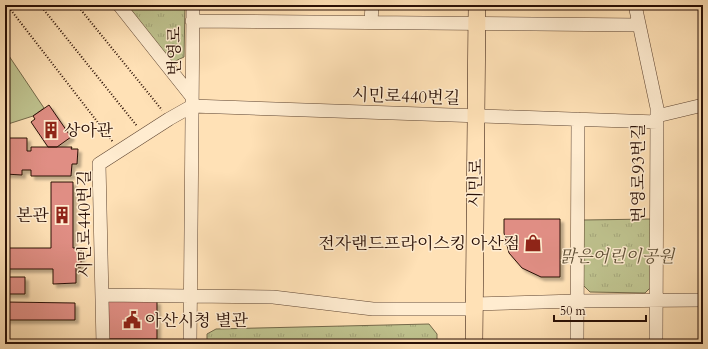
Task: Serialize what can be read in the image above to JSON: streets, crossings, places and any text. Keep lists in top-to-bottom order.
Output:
{
  "streets": {
    "main road": ["시민로"],
    "street": ["번영로", "시민로440번길", "번영로93번길"]
  },
  "crossings": [
    ["번영로", "시민로440번길"],
    ["시민로440번길", "번영로93번길"],
    ["시민로440번길", "시민로"]
  ],
  "parks": ["맑은어린이공원"],
  "places": {
    "building": ["상아관", "본관"],
    "shop": ["전자랜드프라이스킹 아산점"],
    "public building": ["아산시청 별관"]
  },
  "scale_bar": "50 m"
}
